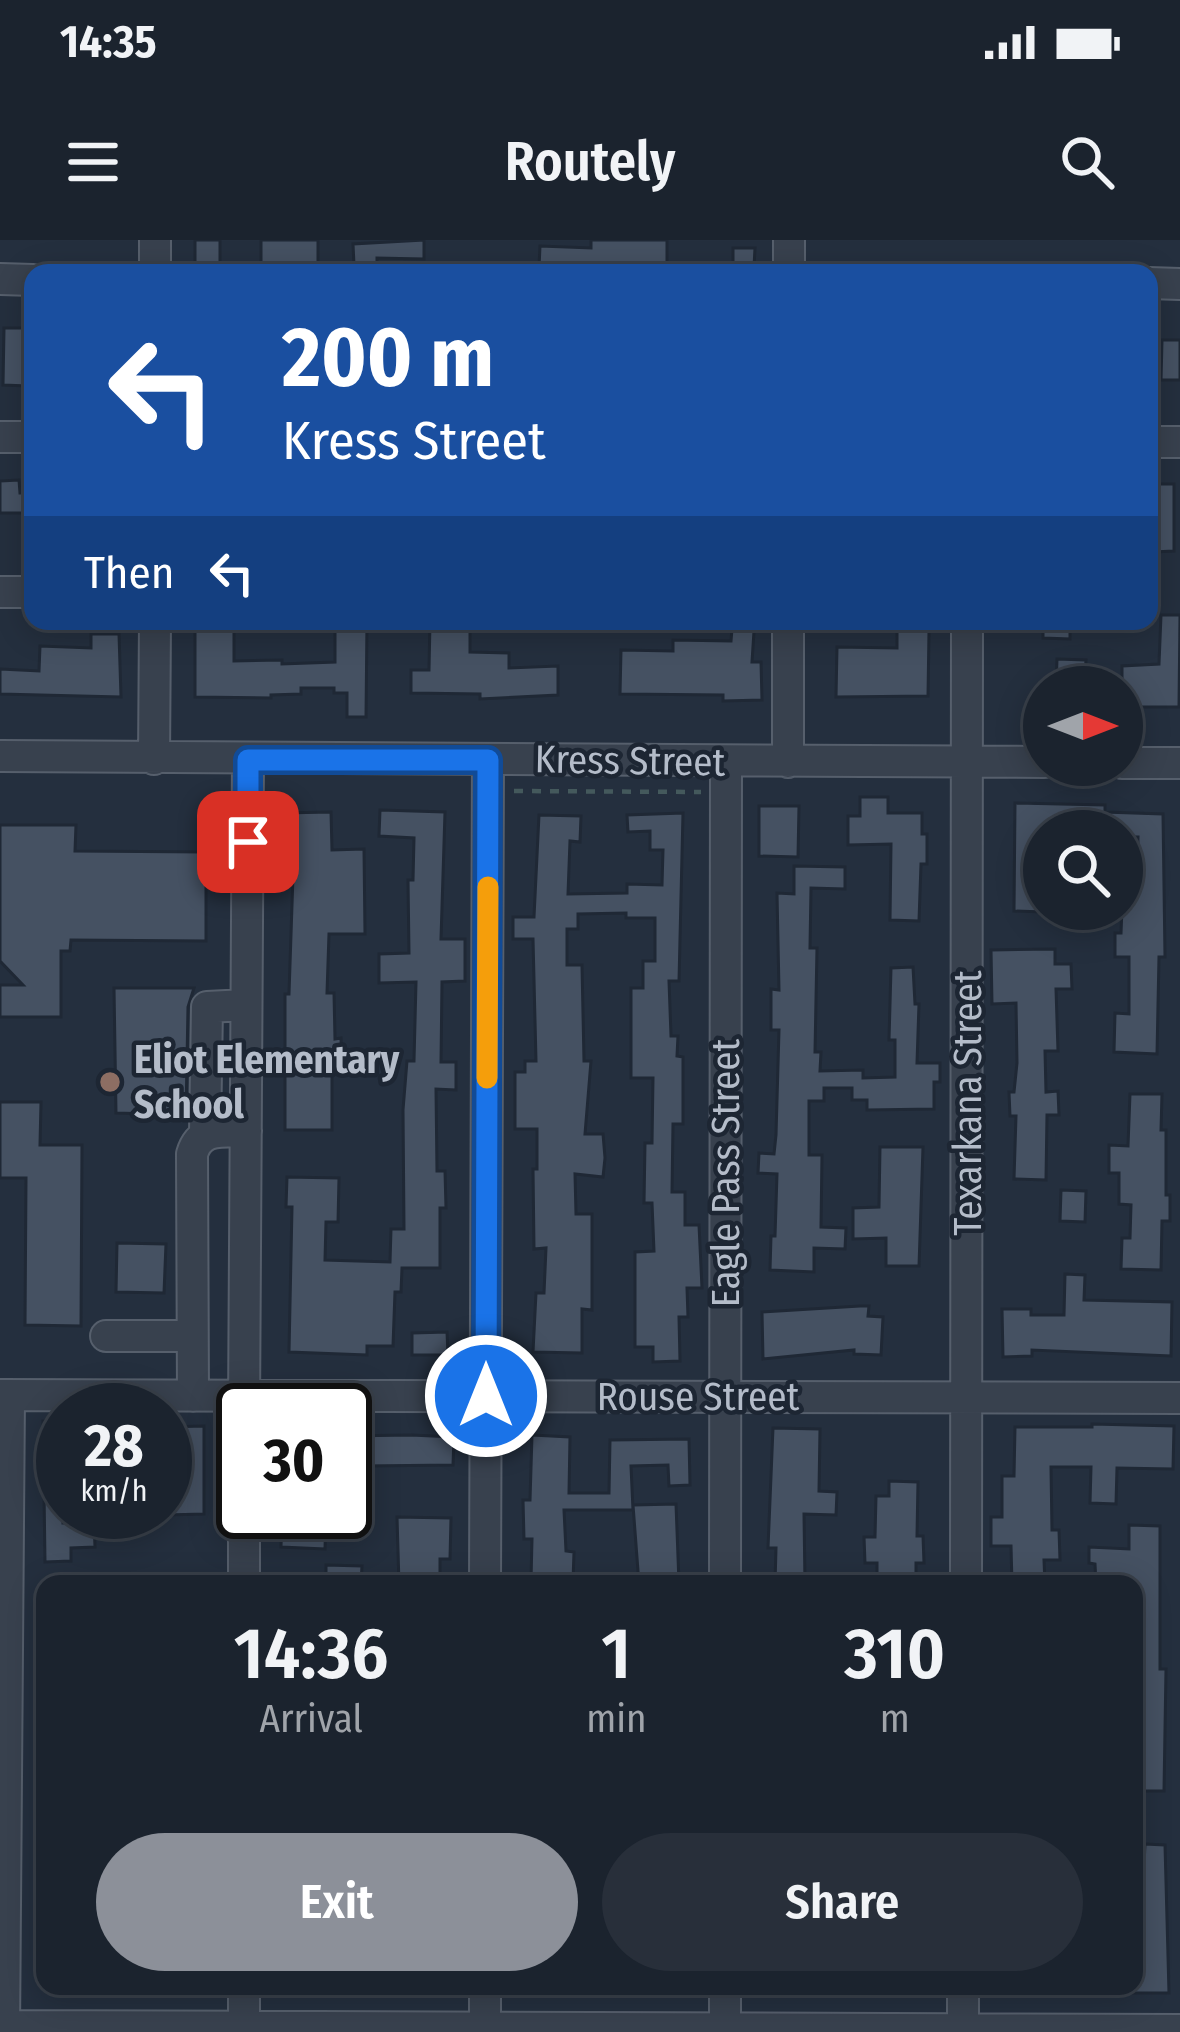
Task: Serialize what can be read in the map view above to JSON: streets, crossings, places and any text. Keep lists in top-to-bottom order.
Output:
{
  "streets": {
    "street": [
      "Kress Street",
      "Texarkana Street",
      "Eagle Pass Street",
      "Rouse Street"
    ]
  },
  "crossings": [
    ["Kress Street", "Texarkana Street"],
    ["Kress Street", "Eagle Pass Street"],
    ["Texarkana Street", "Rouse Street"],
    ["Eagle Pass Street", "Rouse Street"]
  ],
  "places": ["Eliot Elementary School"],
  "north": "right",
  "page": {
    "status": "14:35",
    "header": "Routely",
    "turn": ["200 m", "Kress Street"],
    "then": "Then",
    "speed": "28 km/h",
    "limit": "30",
    "eta": [
      "14:36",
      "Arrival",
      "1",
      "min",
      "310",
      "m"
    ],
    "buttons": ["Exit", "Share"]
  }
}
